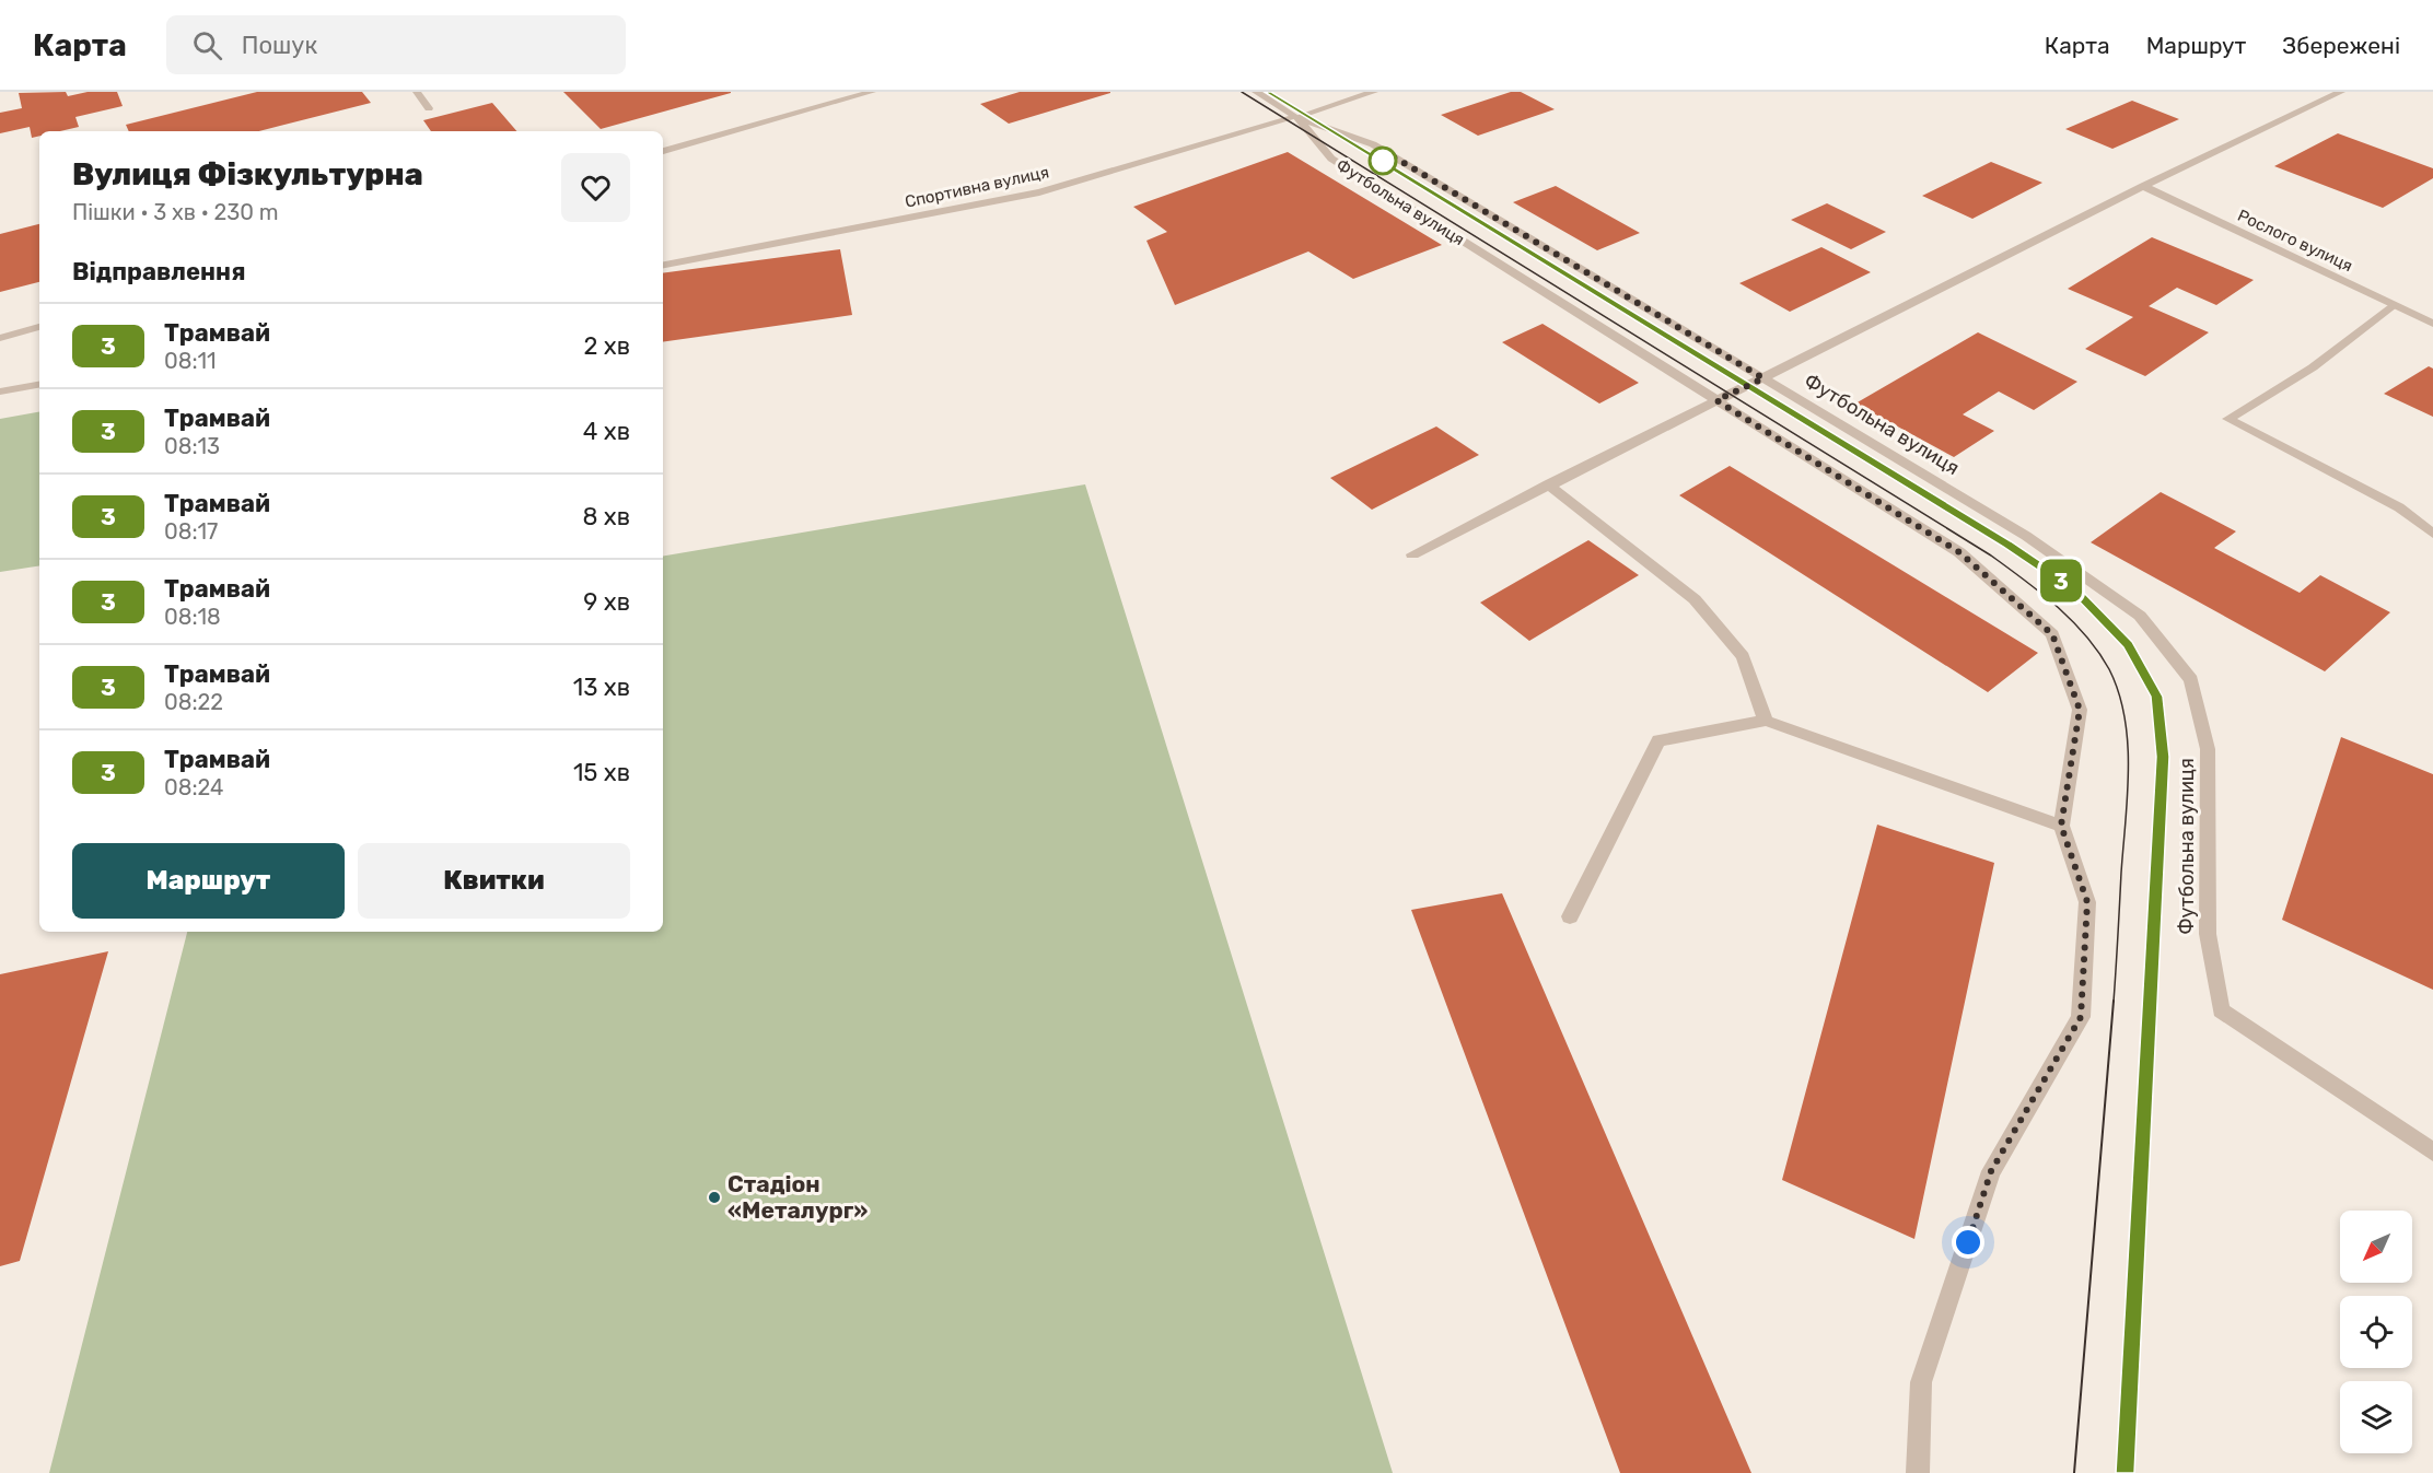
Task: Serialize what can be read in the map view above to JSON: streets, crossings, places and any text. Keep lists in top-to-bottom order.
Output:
{
  "streets": {
    "street": ["Спортивна вулиця", "Футбольна вулиця", "Рослого вулиця"]
  },
  "crossings": [
    ["Спортивна вулиця", "Футбольна вулиця"],
    ["Футбольна вулиця", "Рослого вулиця"]
  ],
  "places": ["Стадіон «Металург»"],
  "lines": ["tram line 3"],
  "north": "bottom left",
  "page": {
    "header": "Карта",
    "search": "Пошук",
    "nav": ["Карта", "Маршрут", "Збережені"],
    "on_map": "3",
    "heading": [
      ["Вулиця Фізкультурна", "Пішки · 3 хв · 230 m"],
      "Відправлення"
    ],
    "list": [
      {
        "mark": "3",
        "name": "Трамвай",
        "note": "08:11",
        "value": "2 хв"
      },
      {
        "mark": "3",
        "name": "Трамвай",
        "note": "08:13",
        "value": "4 хв"
      },
      {
        "mark": "3",
        "name": "Трамвай",
        "note": "08:17",
        "value": "8 хв"
      },
      {
        "mark": "3",
        "name": "Трамвай",
        "note": "08:18",
        "value": "9 хв"
      },
      {
        "mark": "3",
        "name": "Трамвай",
        "note": "08:22",
        "value": "13 хв"
      },
      {
        "mark": "3",
        "name": "Трамвай",
        "note": "08:24",
        "value": "15 хв"
      }
    ],
    "buttons": ["Маршрут", "Квитки"]
  }
}
